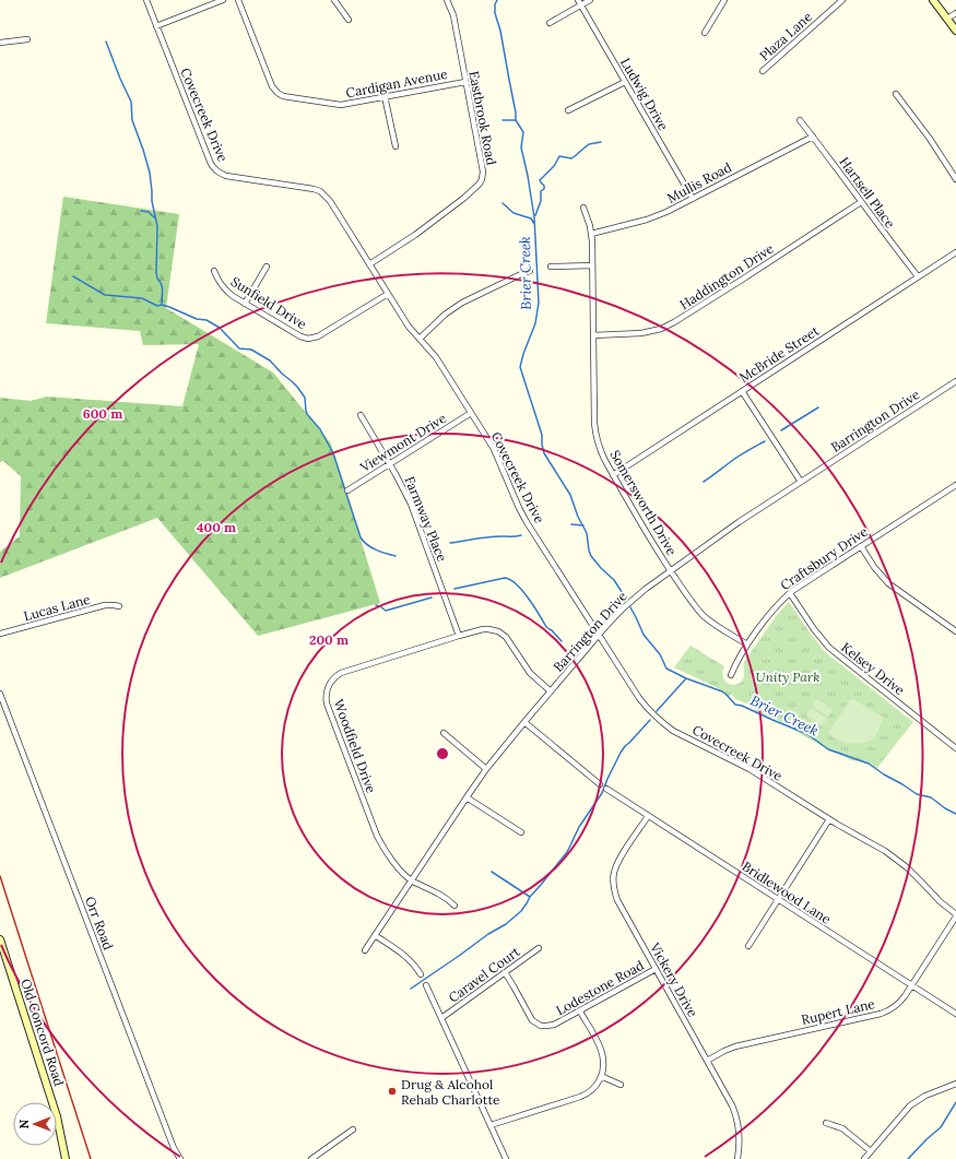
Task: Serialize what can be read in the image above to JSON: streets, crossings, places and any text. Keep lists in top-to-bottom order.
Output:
{
  "streets": {
    "street": [
      "Plaza Lane",
      "Cardigan Avenue",
      "Ludwig Drive",
      "Covecreek Drive",
      "Eastbrook Road",
      "Mullis Road",
      "Hartsell Place",
      "Haddington Drive",
      "Sunfield Drive",
      "McBride Street",
      "Barrington Drive",
      "Viewmont Drive",
      "Somersworth Drive",
      "Farmway Place",
      "Craftsbury Drive",
      "Lucas Lane",
      "Kelsey Drive",
      "Woodfield Drive",
      "Bridlewood Lane",
      "Orr Road",
      "Caravel Court",
      "Vickery Drive",
      "Lodestone Road",
      "Rupert Lane",
      "Old Concord Road"
    ]
  },
  "crossings": [
    ["Cardigan Avenue", "Eastbrook Road"],
    ["Ludwig Drive", "Mullis Road"],
    ["Covecreek Drive", "Eastbrook Road"],
    ["Covecreek Drive", "Sunfield Drive"],
    ["Covecreek Drive", "Barrington Drive"],
    ["Covecreek Drive", "Viewmont Drive"],
    ["Covecreek Drive", "Rupert Lane"],
    ["Mullis Road", "Hartsell Place"],
    ["Mullis Road", "Somersworth Drive"],
    ["Hartsell Place", "Haddington Drive"],
    ["Hartsell Place", "McBride Street"],
    ["Haddington Drive", "Somersworth Drive"],
    ["McBride Street", "Somersworth Drive"],
    ["Barrington Drive", "Somersworth Drive"],
    ["Barrington Drive", "Woodfield Drive"],
    ["Viewmont Drive", "Farmway Place"],
    ["Somersworth Drive", "Craftsbury Drive"],
    ["Farmway Place", "Woodfield Drive"],
    ["Craftsbury Drive", "Kelsey Drive"],
    ["Bridlewood Lane", "Vickery Drive"],
    ["Bridlewood Lane", "Rupert Lane"],
    ["Caravel Court", "Lodestone Road"],
    ["Vickery Drive", "Lodestone Road"],
    ["Vickery Drive", "Rupert Lane"]
  ],
  "water": ["Brier Creek"],
  "parks": ["Unity Park"],
  "places": ["Drug & Alcohol Rehab Charlotte"],
  "north": "left",
  "rings": ["600 m", "400 m", "200 m"]
}
